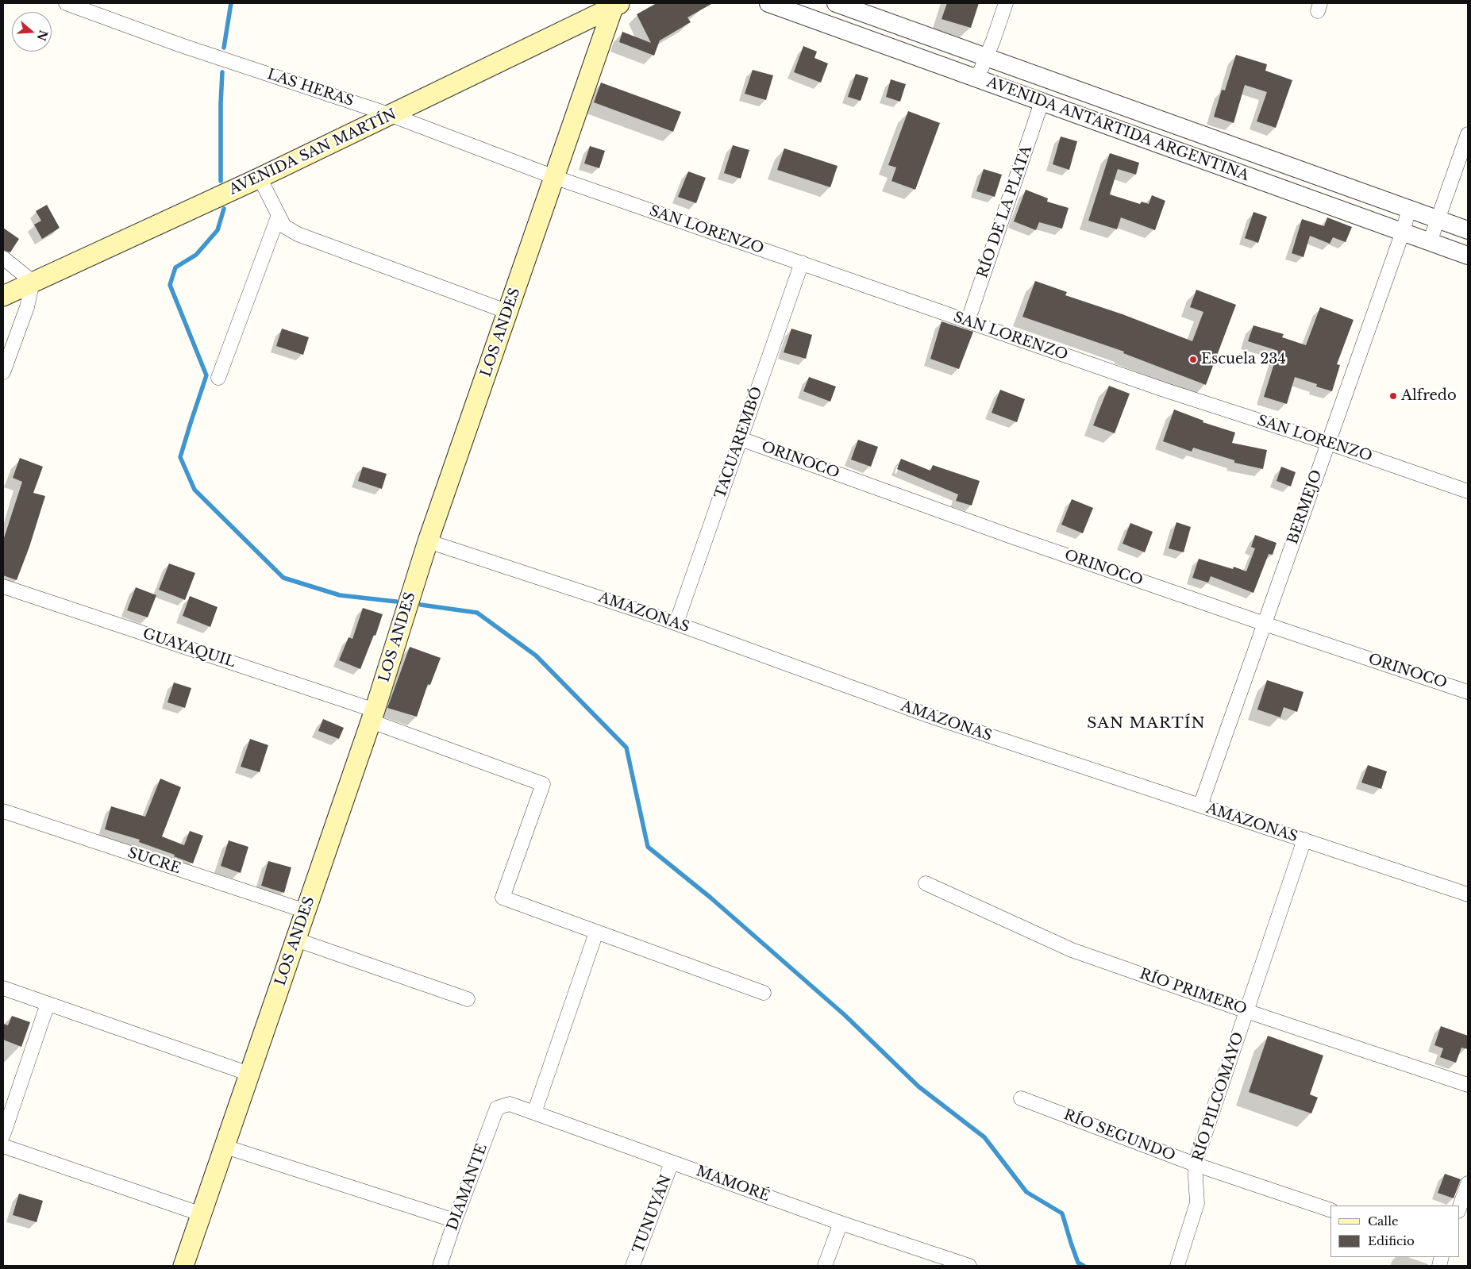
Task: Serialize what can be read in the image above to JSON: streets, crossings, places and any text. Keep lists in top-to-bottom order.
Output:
{
  "streets": {
    "main road": ["AVENIDA SAN MARTÍN", "LOS ANDES"],
    "street": [
      "LAS HERAS",
      "AVENIDA ANTÁRTIDA ARGENTINA",
      "RÍO DE LA PLATA",
      "SAN LORENZO",
      "TACUAREMBÓ",
      "ORINOCO",
      "BERMEJO",
      "AMAZONAS",
      "GUAYAQUIL",
      "SUCRE",
      "RÍO PRIMERO",
      "RÍO PILCOMAYO",
      "RÍO SEGUNDO",
      "MAMORÉ",
      "DIAMANTE",
      "TUNUYÁN"
    ]
  },
  "crossings": [
    ["LAS HERAS", "AVENIDA SAN MARTÍN"],
    ["LAS HERAS", "SAN LORENZO"],
    ["LAS HERAS", "LOS ANDES"],
    ["AVENIDA ANTÁRTIDA ARGENTINA", "RÍO DE LA PLATA"],
    ["AVENIDA ANTÁRTIDA ARGENTINA", "BERMEJO"],
    ["AVENIDA SAN MARTÍN", "LOS ANDES"],
    ["RÍO DE LA PLATA", "SAN LORENZO"],
    ["SAN LORENZO", "LOS ANDES"],
    ["SAN LORENZO", "TACUAREMBÓ"],
    ["SAN LORENZO", "BERMEJO"],
    ["LOS ANDES", "AMAZONAS"],
    ["LOS ANDES", "GUAYAQUIL"],
    ["LOS ANDES", "SUCRE"],
    ["TACUAREMBÓ", "ORINOCO"],
    ["TACUAREMBÓ", "AMAZONAS"],
    ["ORINOCO", "BERMEJO"],
    ["BERMEJO", "AMAZONAS"],
    ["AMAZONAS", "RÍO PILCOMAYO"],
    ["RÍO PRIMERO", "RÍO PILCOMAYO"],
    ["RÍO PILCOMAYO", "RÍO SEGUNDO"],
    ["MAMORÉ", "DIAMANTE"],
    ["MAMORÉ", "TUNUYÁN"]
  ],
  "districts": ["SAN MARTÍN"],
  "places": ["Escuela 234", "Alfredo"],
  "legend": ["Calle", "Edificio"],
  "north": "right"
}
